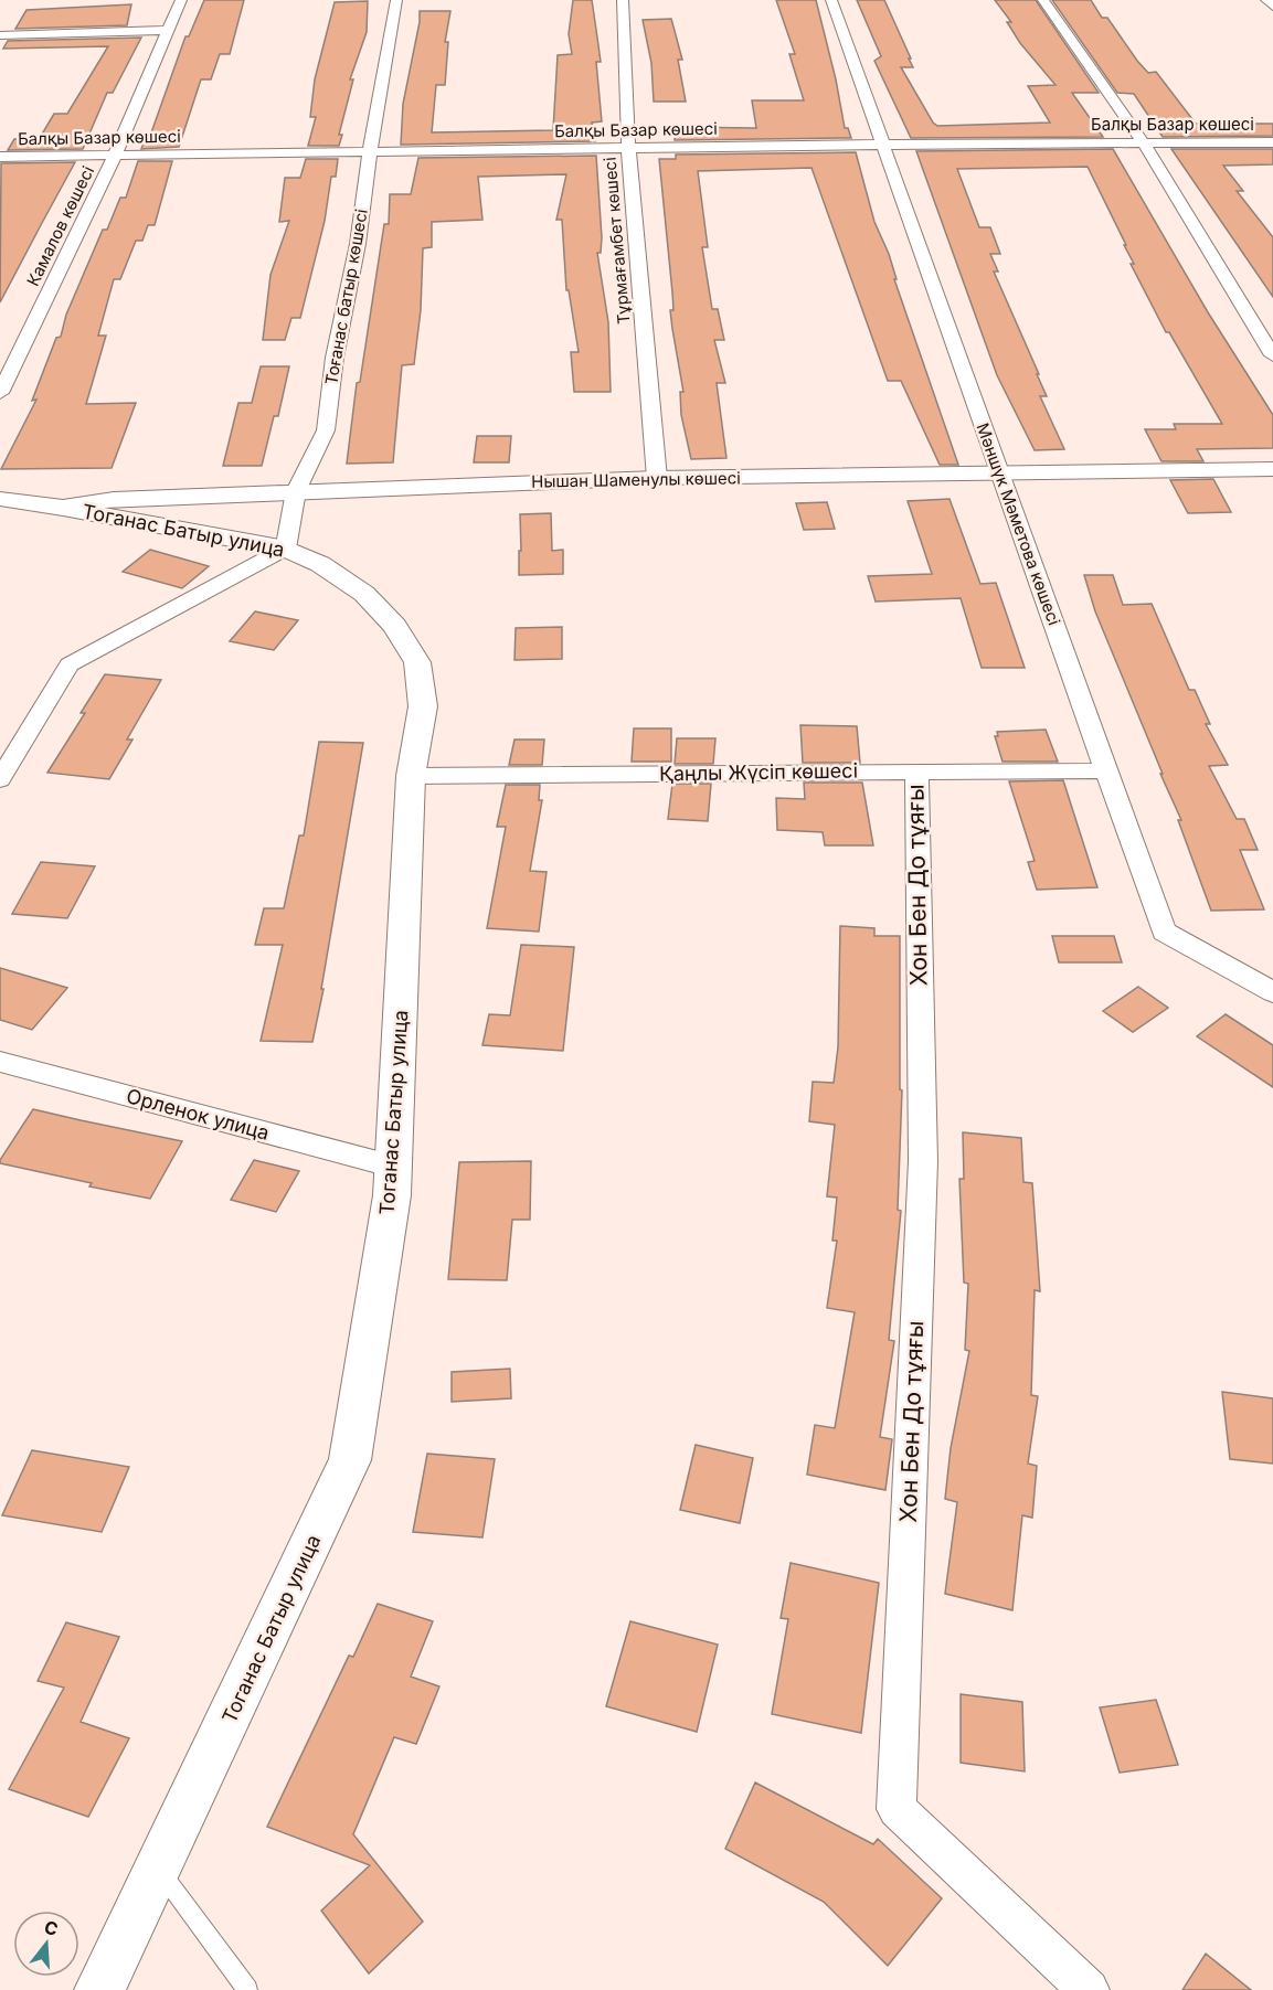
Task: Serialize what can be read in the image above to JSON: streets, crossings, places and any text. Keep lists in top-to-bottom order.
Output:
{
  "streets": {
    "street": [
      "Балқы Базар көшесі",
      "Камалов көшесі",
      "Тұрмағамбет көшесі",
      "Тоғанас батыр көшесі",
      "Нышан Шаменулы көшесі",
      "Мәншүк Мәметова көшесі",
      "Тоганас Батыр улица",
      "Қаңлы Жүсіп көшесі",
      "Хон Бен До тұяғы",
      "Орленок улица"
    ]
  },
  "crossings": [
    ["Балқы Базар көшесі", "Камалов көшесі"],
    ["Балқы Базар көшесі", "Тұрмағамбет көшесі"],
    ["Балқы Базар көшесі", "Тоғанас батыр көшесі"],
    ["Балқы Базар көшесі", "Мәншүк Мәметова көшесі"],
    ["Тұрмағамбет көшесі", "Нышан Шаменулы көшесі"],
    ["Тоғанас батыр көшесі", "Нышан Шаменулы көшесі"],
    ["Тоғанас батыр көшесі", "Тоганас Батыр улица"],
    ["Нышан Шаменулы көшесі", "Мәншүк Мәметова көшесі"],
    ["Нышан Шаменулы көшесі", "Тоганас Батыр улица"],
    ["Мәншүк Мәметова көшесі", "Қаңлы Жүсіп көшесі"],
    ["Тоганас Батыр улица", "Қаңлы Жүсіп көшесі"],
    ["Тоганас Батыр улица", "Орленок улица"],
    ["Қаңлы Жүсіп көшесі", "Хон Бен До тұяғы"]
  ],
  "north": "top"
}
